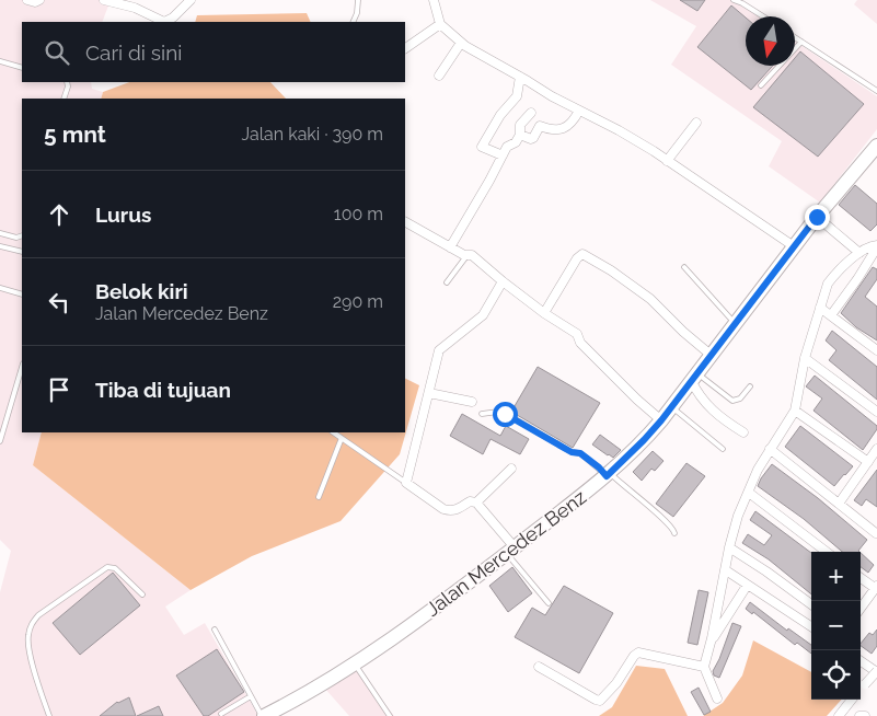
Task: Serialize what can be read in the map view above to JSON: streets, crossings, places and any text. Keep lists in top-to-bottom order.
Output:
{
  "streets": {
    "main road": ["Jalan Mercedez Benz"]
  },
  "north": "bottom",
  "page": {
    "search": "Cari di sini",
    "heading": ["5 mnt", "Jalan kaki · 390 m"],
    "list": [
      ["Lurus", "100 m"],
      ["Belok kiri", "Jalan Mercedez Benz", "290 m"],
      "Tiba di tujuan"
    ],
    "map_buttons": ["+", "−"]
  }
}
